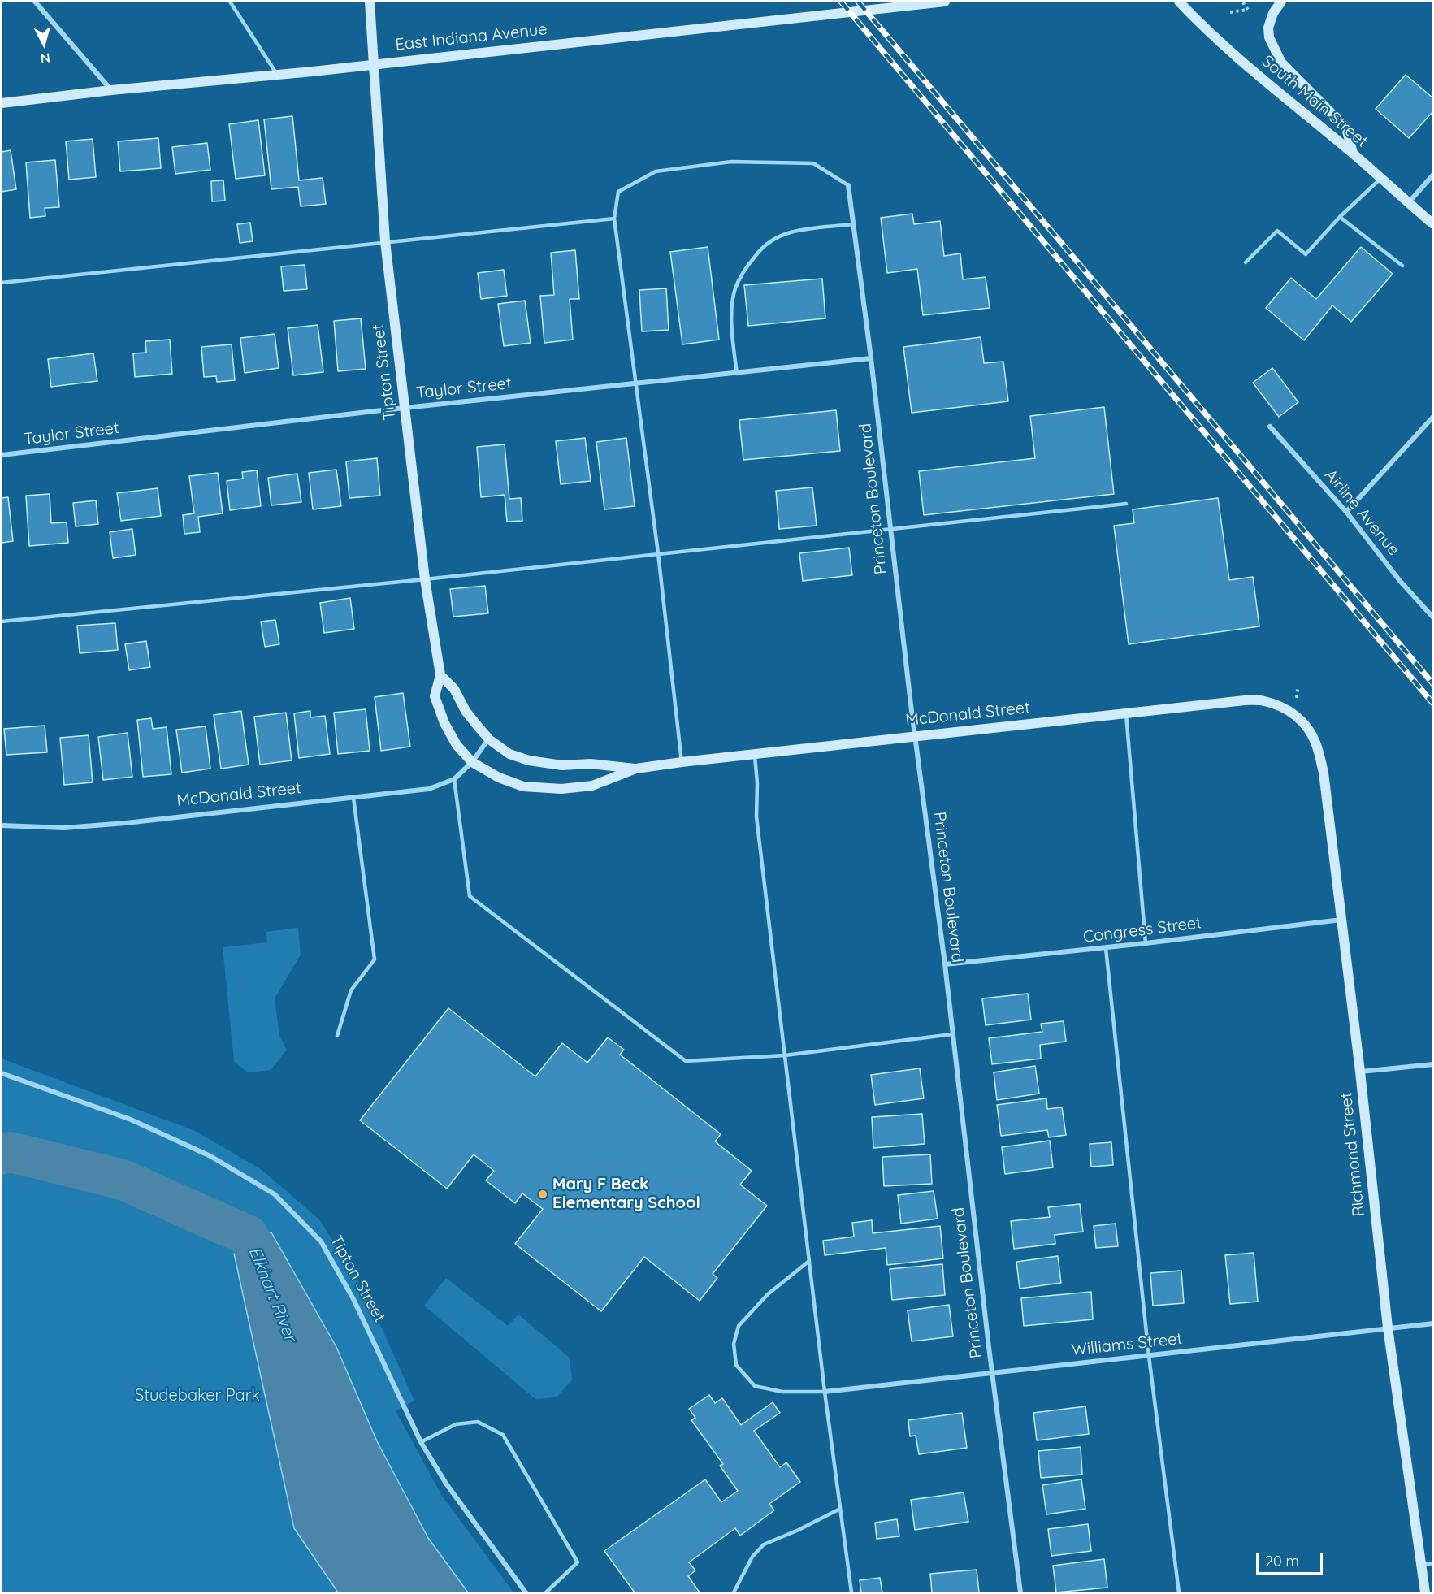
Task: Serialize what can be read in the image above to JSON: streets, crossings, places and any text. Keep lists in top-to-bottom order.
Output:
{
  "streets": {
    "street": [
      "East Indiana Avenue",
      "South Main Street",
      "Tipton Street",
      "Taylor Street",
      "Princeton Boulevard",
      "Airline Avenue",
      "McDonald Street",
      "Congress Street",
      "Richmond Street",
      "Williams Street"
    ]
  },
  "crossings": [
    ["East Indiana Avenue", "Tipton Street"],
    ["Tipton Street", "Taylor Street"],
    ["Tipton Street", "McDonald Street"],
    ["Taylor Street", "Princeton Boulevard"],
    ["Princeton Boulevard", "McDonald Street"],
    ["Princeton Boulevard", "Congress Street"],
    ["Princeton Boulevard", "Williams Street"],
    ["McDonald Street", "Richmond Street"],
    ["Congress Street", "Richmond Street"],
    ["Richmond Street", "Williams Street"]
  ],
  "water": ["Elkhart River"],
  "parks": ["Studebaker Park"],
  "places": ["Mary F Beck Elementary School"],
  "scale_bar": "20 m",
  "north": "bottom"
}
